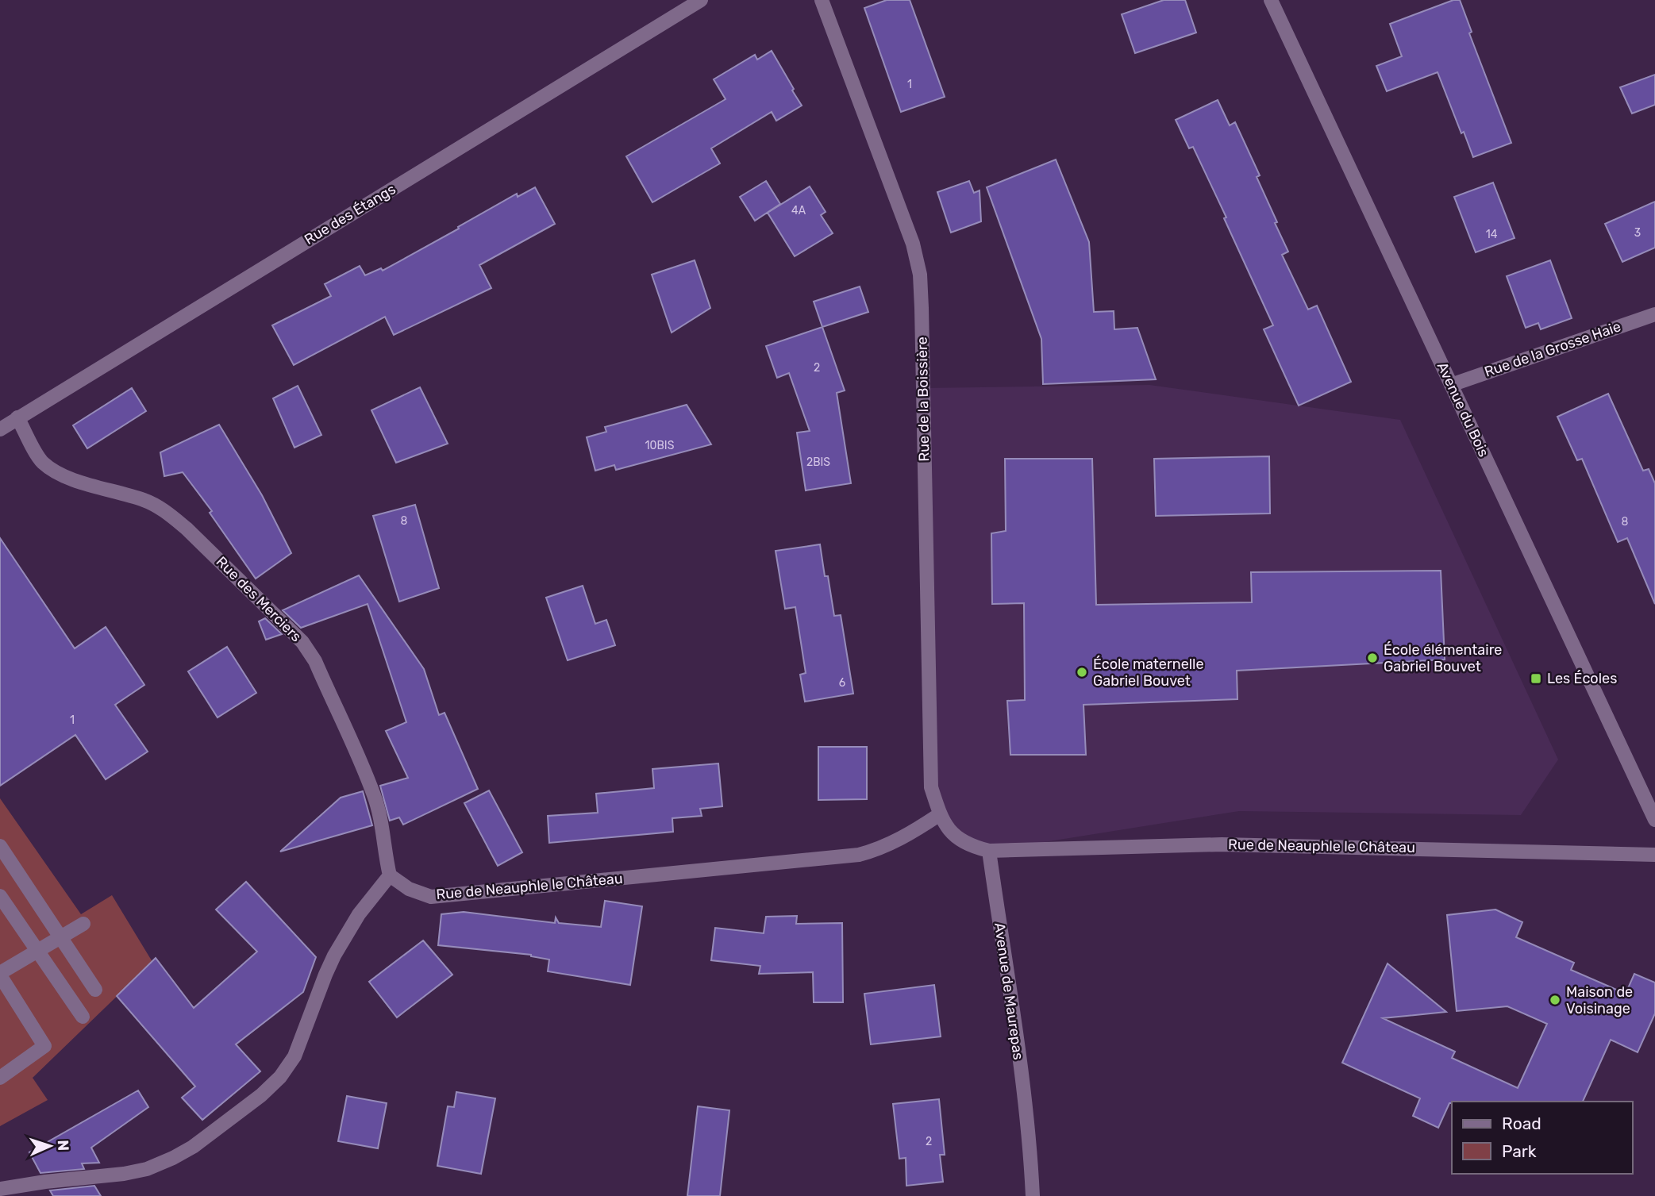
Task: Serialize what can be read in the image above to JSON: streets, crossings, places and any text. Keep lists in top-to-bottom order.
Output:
{
  "streets": {
    "street": [
      "Rue des Étangs",
      "Rue de la Grosse Haie",
      "Rue de la Boissière",
      "Avenue du Bois",
      "Rue des Merciers",
      "Rue de Neauphle le Château",
      "Avenue de Maurepas"
    ]
  },
  "crossings": [
    ["Rue des Étangs", "Rue des Merciers"],
    ["Rue de la Grosse Haie", "Avenue du Bois"],
    ["Rue de la Boissière", "Rue de Neauphle le Château"],
    ["Rue des Merciers", "Rue de Neauphle le Château"],
    ["Rue de Neauphle le Château", "Avenue de Maurepas"]
  ],
  "places": {
    "other": ["École élémentaire Gabriel Bouvet", "École maternelle Gabriel Bouvet", "Maison de Voisinage"],
    "transit": ["Les Écoles"]
  },
  "house_numbers": [
    "1",
    "4A",
    "3",
    "14",
    "2",
    "10BIS",
    "2BIS",
    "8",
    "8",
    "6",
    "1",
    "2"
  ],
  "legend": ["Road", "Park"],
  "north": "right"
}
